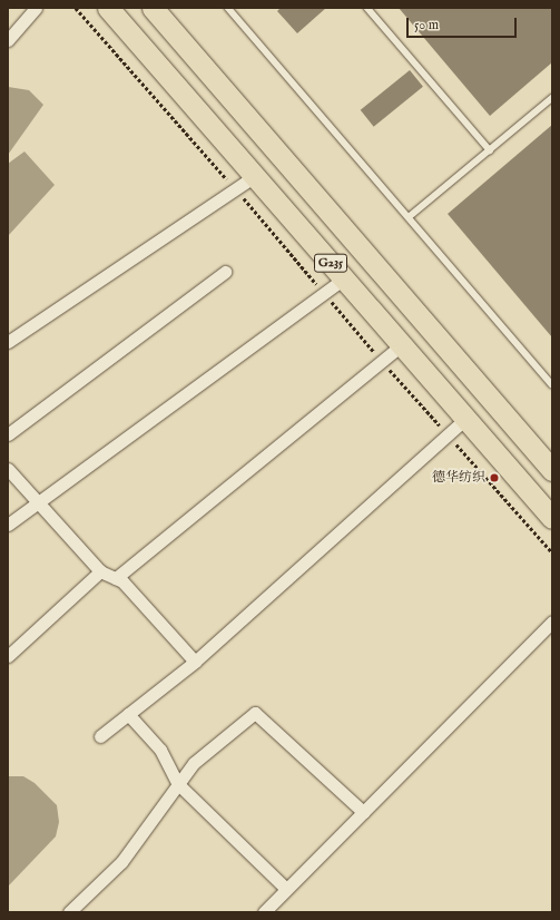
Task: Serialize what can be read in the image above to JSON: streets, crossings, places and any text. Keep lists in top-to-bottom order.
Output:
{
  "streets": {
    "highway": ["G235"]
  },
  "places": ["德华纺织"],
  "scale_bar": "50 m"
}
